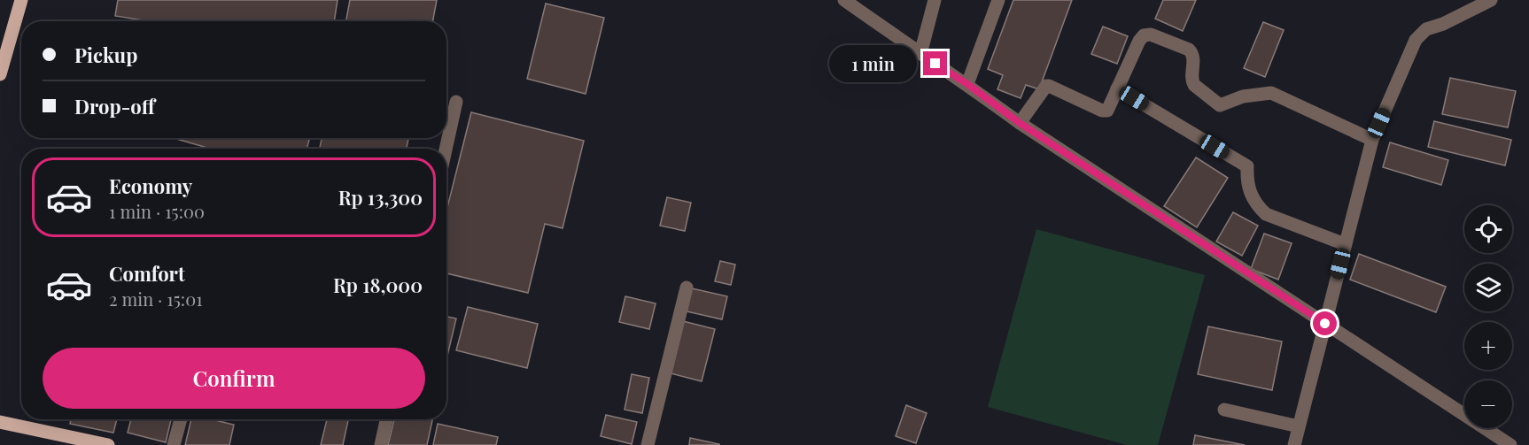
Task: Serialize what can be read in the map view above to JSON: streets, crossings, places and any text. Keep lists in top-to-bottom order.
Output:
{
  "page": {
    "banner": ["Pickup", "Drop-off"],
    "bubble": "1 min",
    "list": [
      {
        "name": "Economy",
        "note": "1 min · 15:00",
        "value": "Rp 13,300"
      },
      {
        "name": "Comfort",
        "note": "2 min · 15:01",
        "value": "Rp 18,000"
      }
    ],
    "map_buttons": ["+", "−"],
    "buttons": "Confirm"
  }
}
